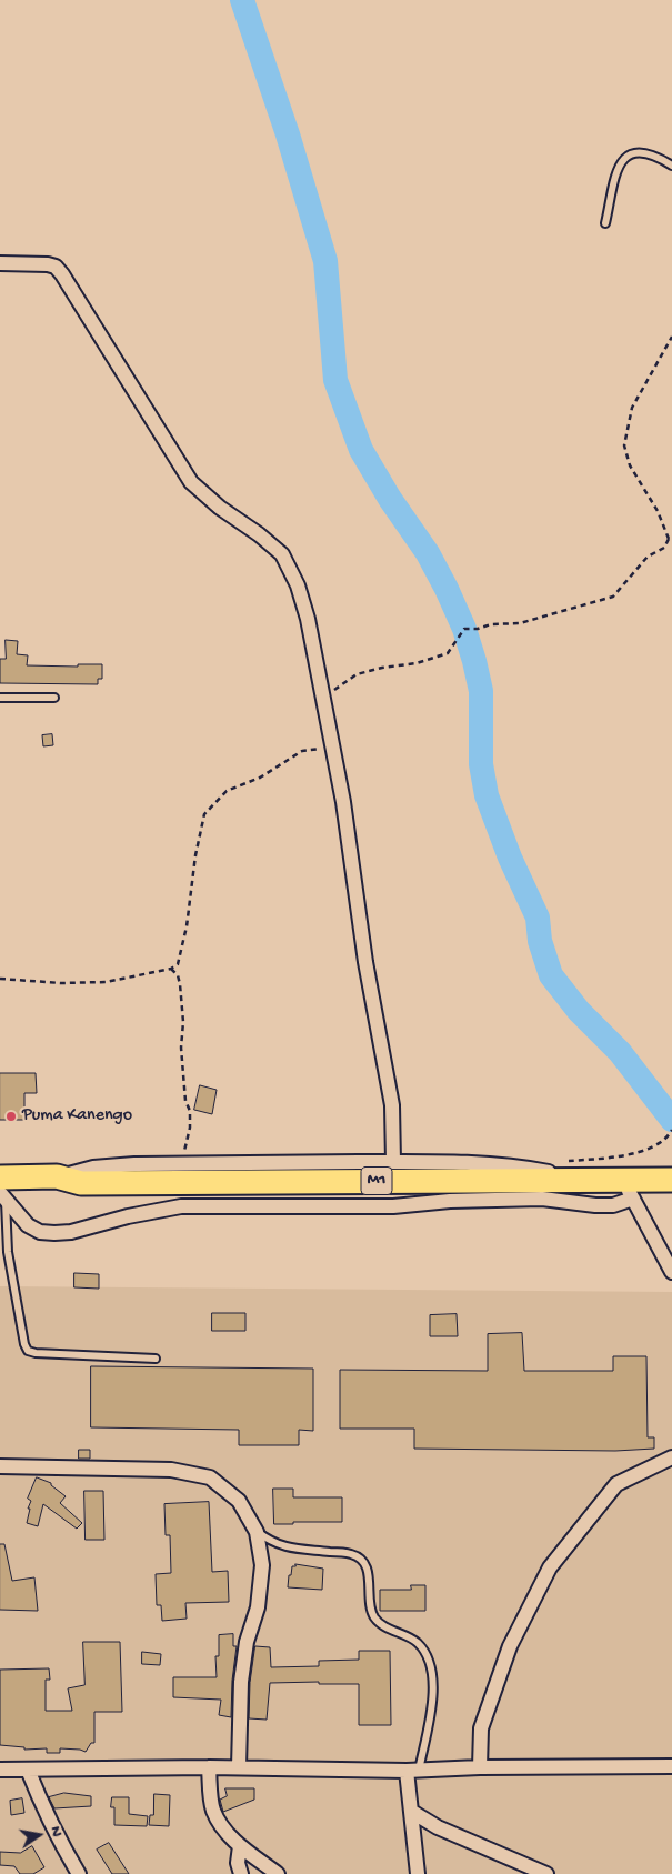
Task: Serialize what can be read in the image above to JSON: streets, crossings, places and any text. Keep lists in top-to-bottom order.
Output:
{
  "streets": {
    "highway": ["M1"]
  },
  "places": ["Puma Kanengo"],
  "north": "right"
}
